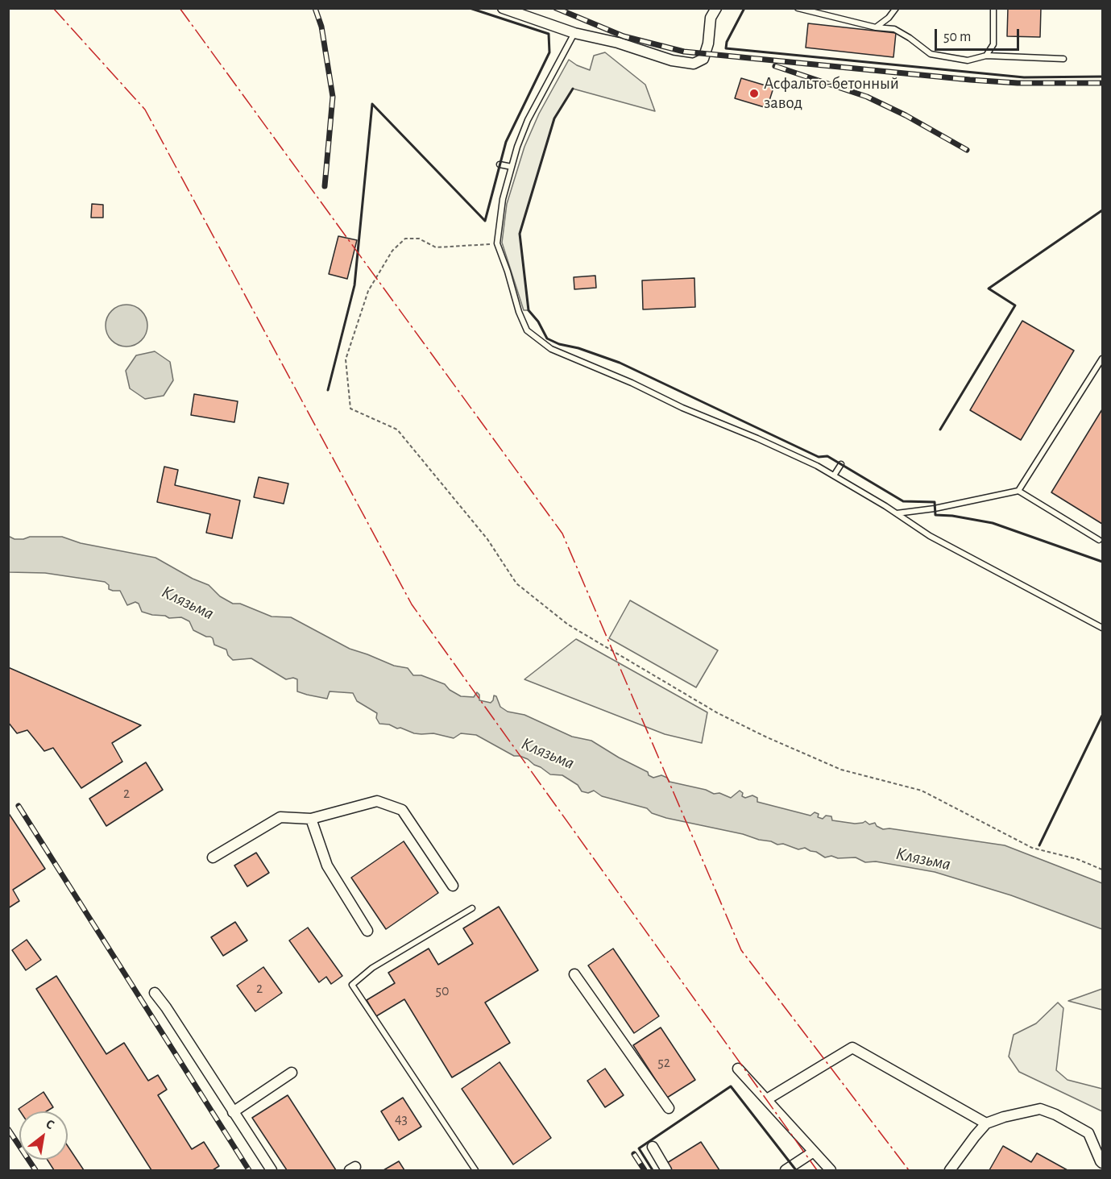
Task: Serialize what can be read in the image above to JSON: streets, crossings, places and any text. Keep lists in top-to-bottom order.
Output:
{
  "water": ["Клязьма"],
  "places": ["Асфальто-бетонный завод"],
  "house_numbers": [
    "2",
    "2",
    "50",
    "52",
    "43"
  ],
  "scale_bar": "50 m",
  "north": "top right"
}
